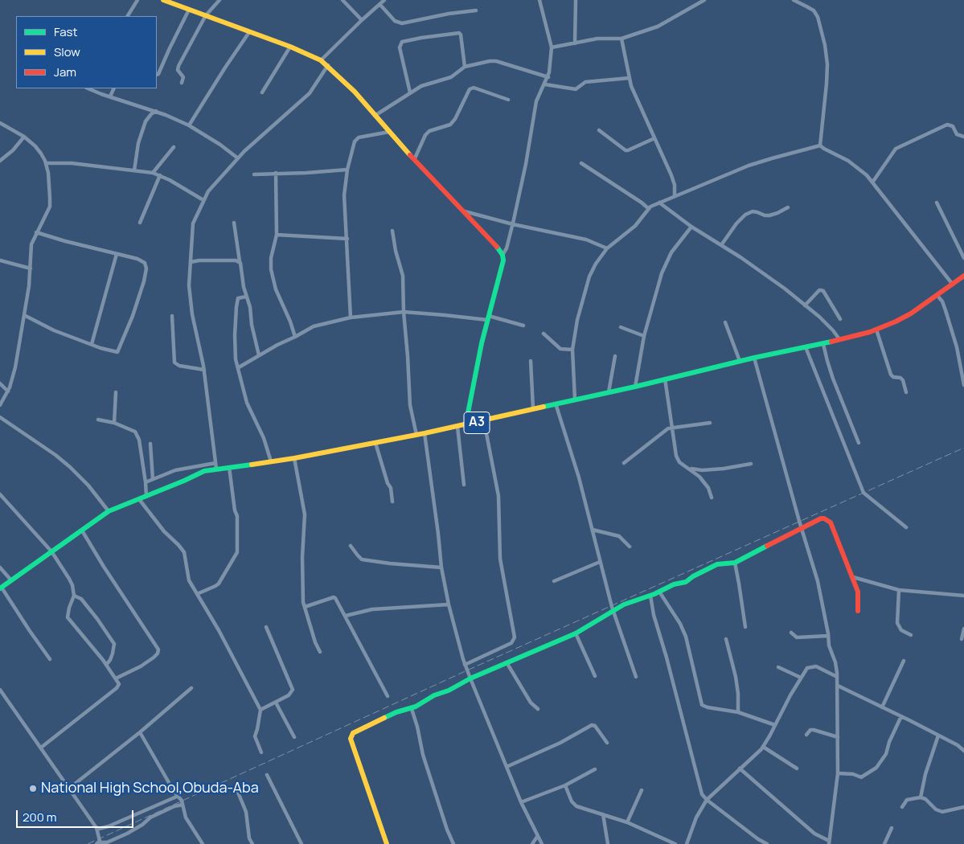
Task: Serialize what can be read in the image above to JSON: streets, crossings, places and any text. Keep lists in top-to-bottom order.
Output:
{
  "streets": {
    "main road": ["A3"]
  },
  "places": ["National High School,Obuda-Aba"],
  "legend": ["Fast", "Slow", "Jam"],
  "scale_bar": "200 m"
}
